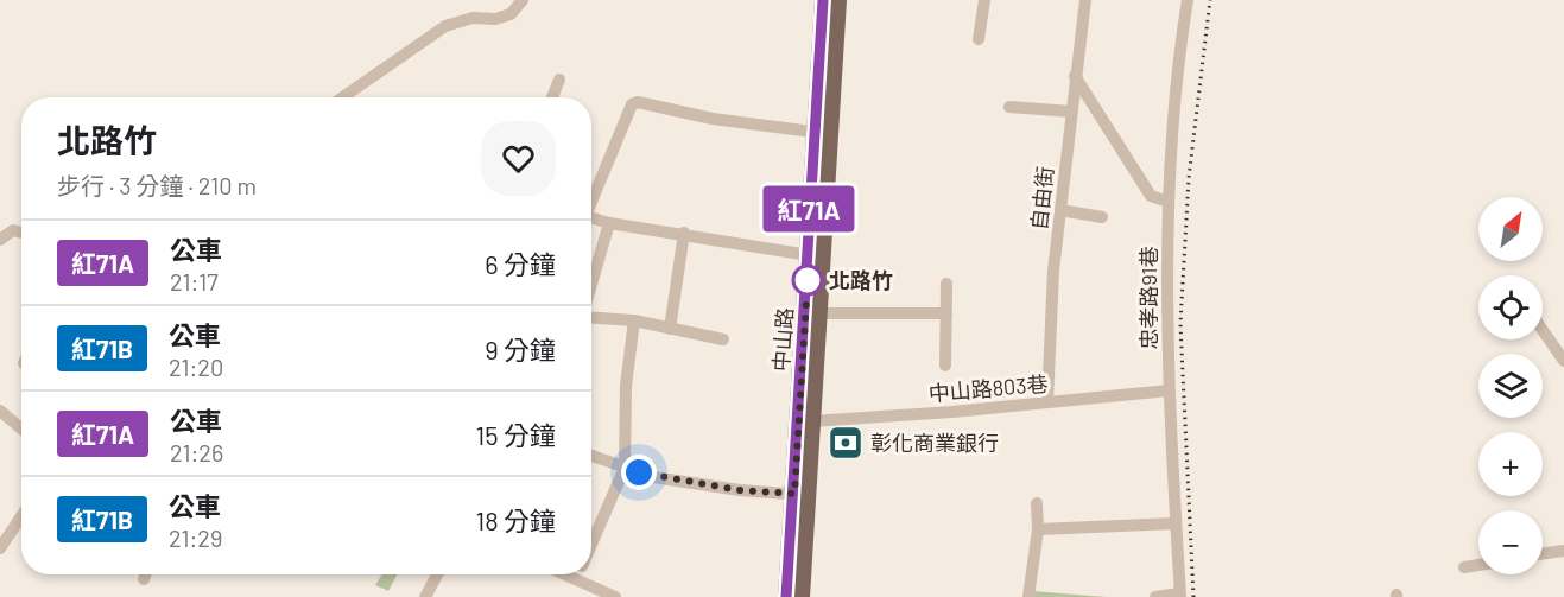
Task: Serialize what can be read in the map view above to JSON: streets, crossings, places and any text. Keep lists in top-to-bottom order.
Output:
{
  "streets": {
    "main road": ["中山路"],
    "street": ["自由街", "忠孝路91巷", "中山路803巷"]
  },
  "crossings": [
    ["自由街", "中山路803巷"],
    ["忠孝路91巷", "中山路803巷"],
    ["中山路", "中山路803巷"]
  ],
  "places": {
    "other": ["北路竹"],
    "bank": ["彰化商業銀行"]
  },
  "lines": ["bus line 紅71A"],
  "north": "top right",
  "page": {
    "on_map": "紅71A",
    "heading": ["北路竹", "步行 · 3 分鐘 · 210 m"],
    "map_buttons": ["+", "−"],
    "list": [
      {
        "mark": "紅71A",
        "name": "公車",
        "note": "21:17",
        "value": "6 分鐘"
      },
      {
        "mark": "紅71B",
        "name": "公車",
        "note": "21:20",
        "value": "9 分鐘"
      },
      {
        "mark": "紅71A",
        "name": "公車",
        "note": "21:26",
        "value": "15 分鐘"
      },
      {
        "mark": "紅71B",
        "name": "公車",
        "note": "21:29",
        "value": "18 分鐘"
      }
    ]
  }
}
